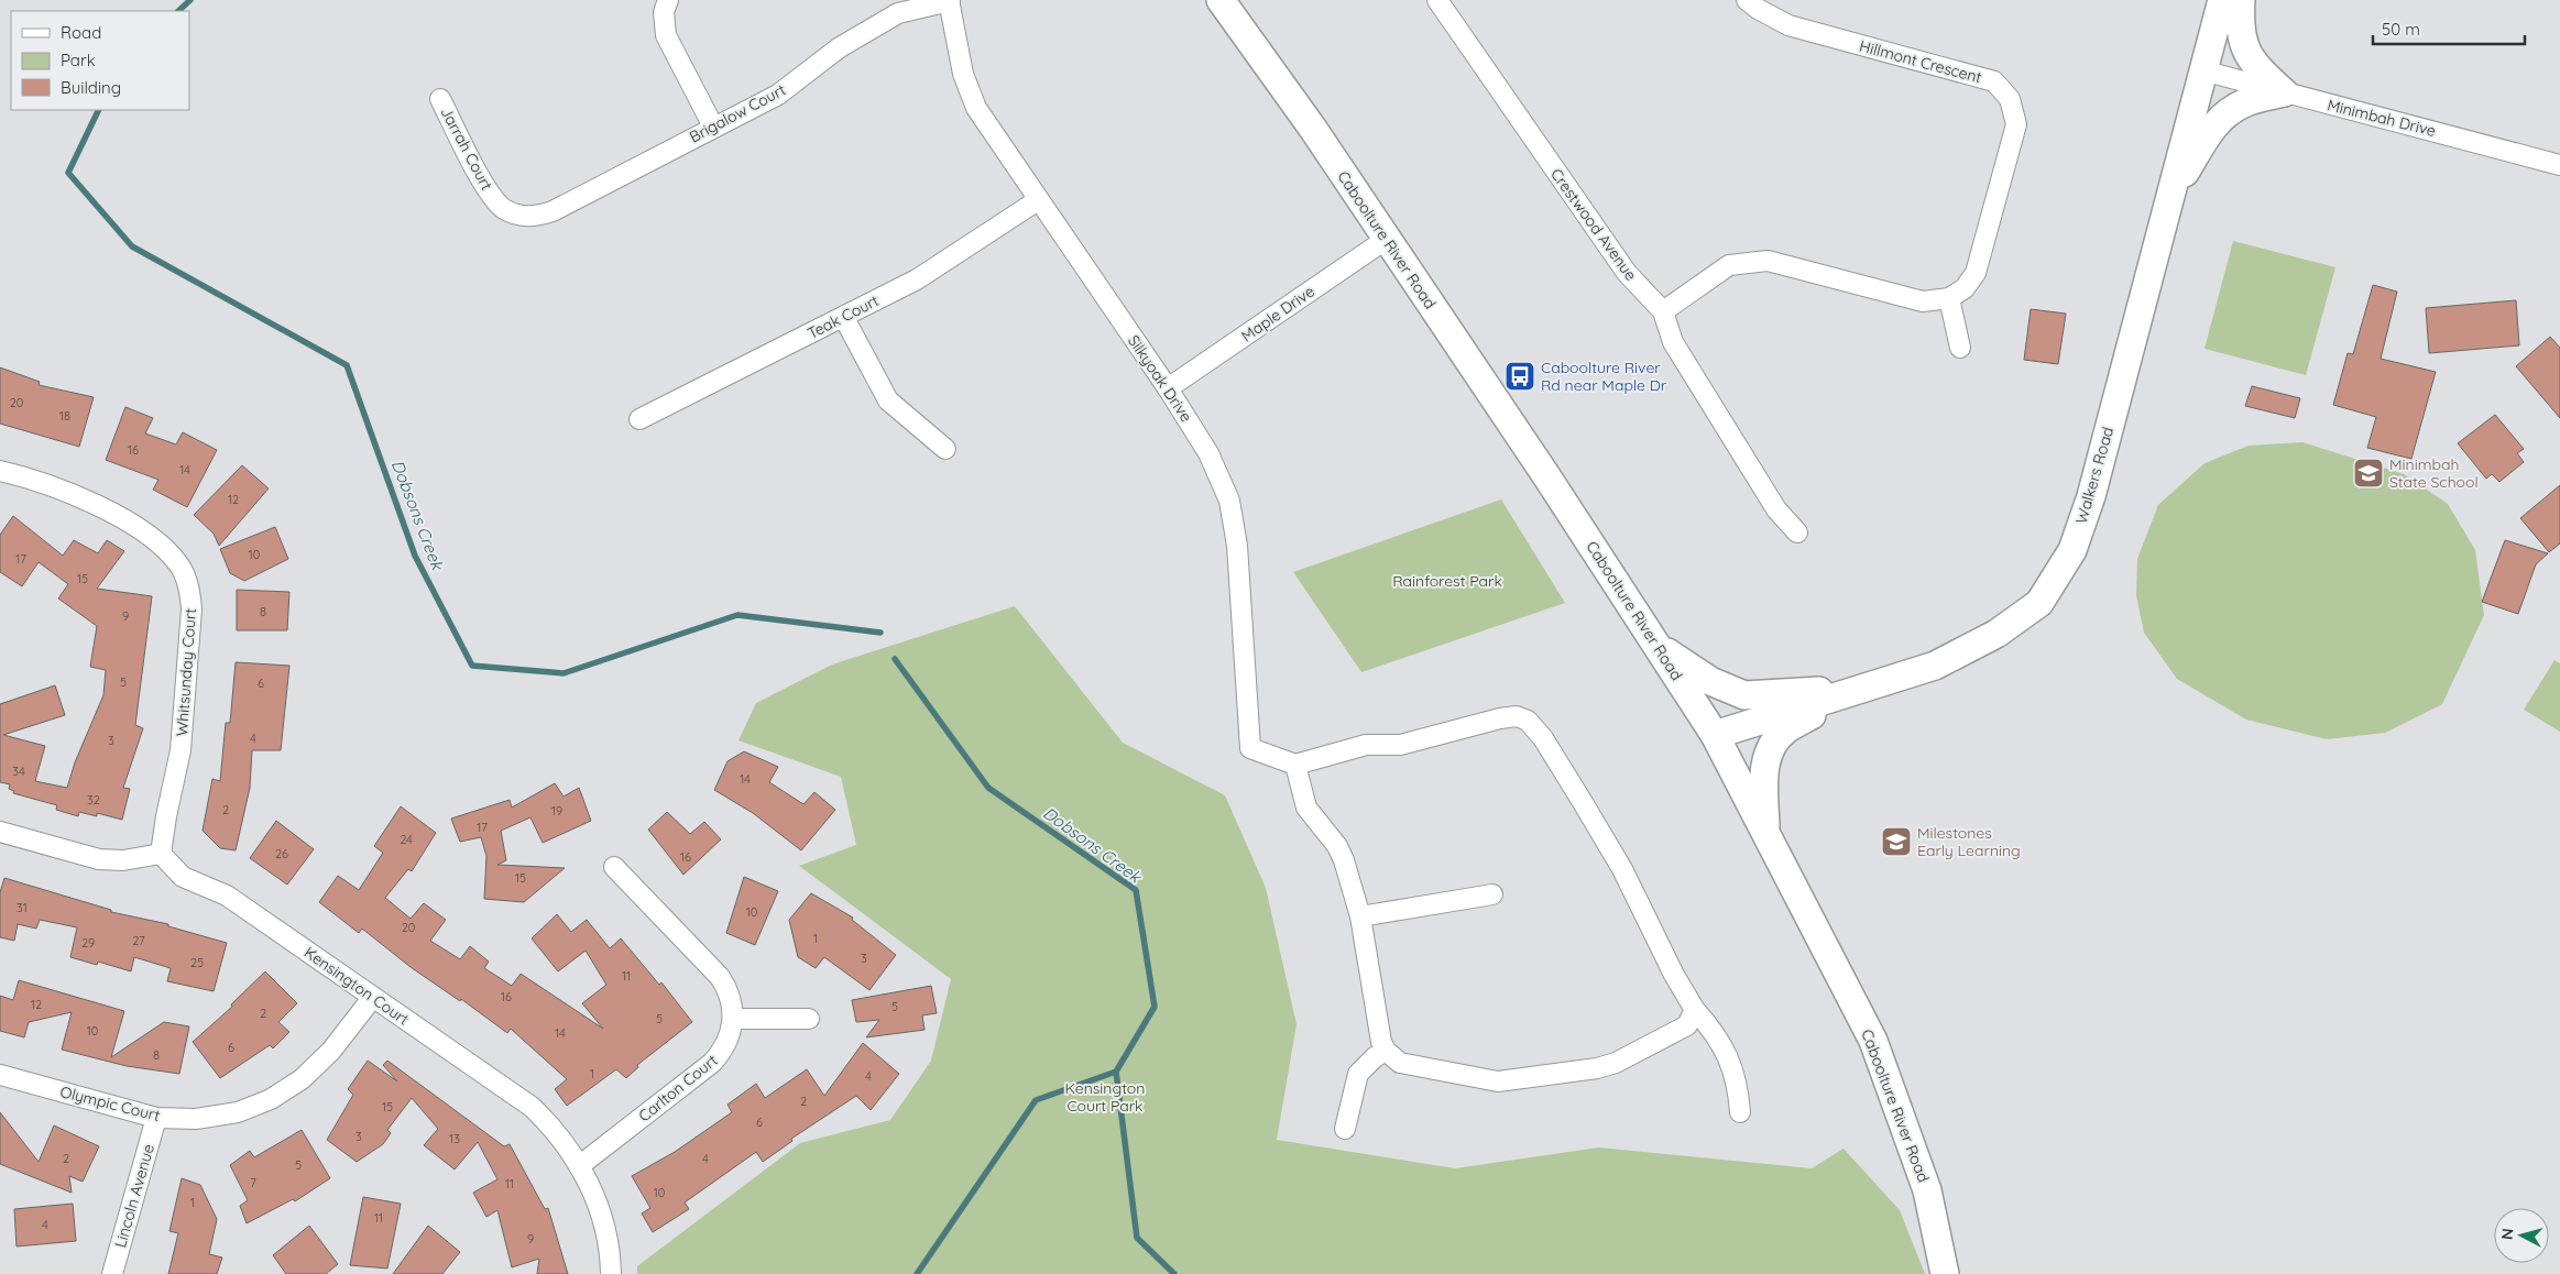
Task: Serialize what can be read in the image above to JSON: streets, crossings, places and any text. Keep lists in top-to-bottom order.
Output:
{
  "streets": {
    "main road": ["Caboolture River Road", "Walkers Road"],
    "street": [
      "Hillmont Crescent",
      "Brigalow Court",
      "Minimbah Drive",
      "Jarrah Court",
      "Crestwood Avenue",
      "Maple Drive",
      "Teak Court",
      "Silkyoak Drive",
      "Whitsunday Court",
      "Kensington Court",
      "Carlton Court",
      "Olympic Court",
      "Lincoln Avenue"
    ]
  },
  "crossings": [
    ["Brigalow Court", "Jarrah Court"],
    ["Brigalow Court", "Silkyoak Drive"],
    ["Minimbah Drive", "Walkers Road"],
    ["Caboolture River Road", "Maple Drive"],
    ["Caboolture River Road", "Walkers Road"],
    ["Maple Drive", "Silkyoak Drive"],
    ["Teak Court", "Silkyoak Drive"],
    ["Whitsunday Court", "Kensington Court"],
    ["Kensington Court", "Carlton Court"],
    ["Kensington Court", "Olympic Court"],
    ["Olympic Court", "Lincoln Avenue"]
  ],
  "water": ["Dobsons Creek"],
  "parks": ["Rainforest Park", "Kensington Court Park"],
  "places": {
    "bus stop": ["Caboolture River Rd near Maple Dr"],
    "school or university": ["Minimbah State School", "Milestones Early Learning"]
  },
  "house_numbers": [
    "20",
    "18",
    "16",
    "14",
    "12",
    "10",
    "17",
    "15",
    "8",
    "9",
    "5",
    "6",
    "4",
    "3",
    "34",
    "14",
    "32",
    "2",
    "19",
    "17",
    "24",
    "26",
    "16",
    "15",
    "31",
    "10",
    "20",
    "1",
    "27",
    "29",
    "3",
    "25",
    "11",
    "16",
    "12",
    "5",
    "2",
    "5",
    "10",
    "14",
    "6",
    "8",
    "1",
    "4",
    "2",
    "15",
    "6",
    "3",
    "13",
    "2",
    "4",
    "5",
    "7",
    "11",
    "10",
    "1",
    "11",
    "4",
    "9"
  ],
  "legend": ["Road", "Park", "Building"],
  "scale_bar": "50 m",
  "north": "left"
}
